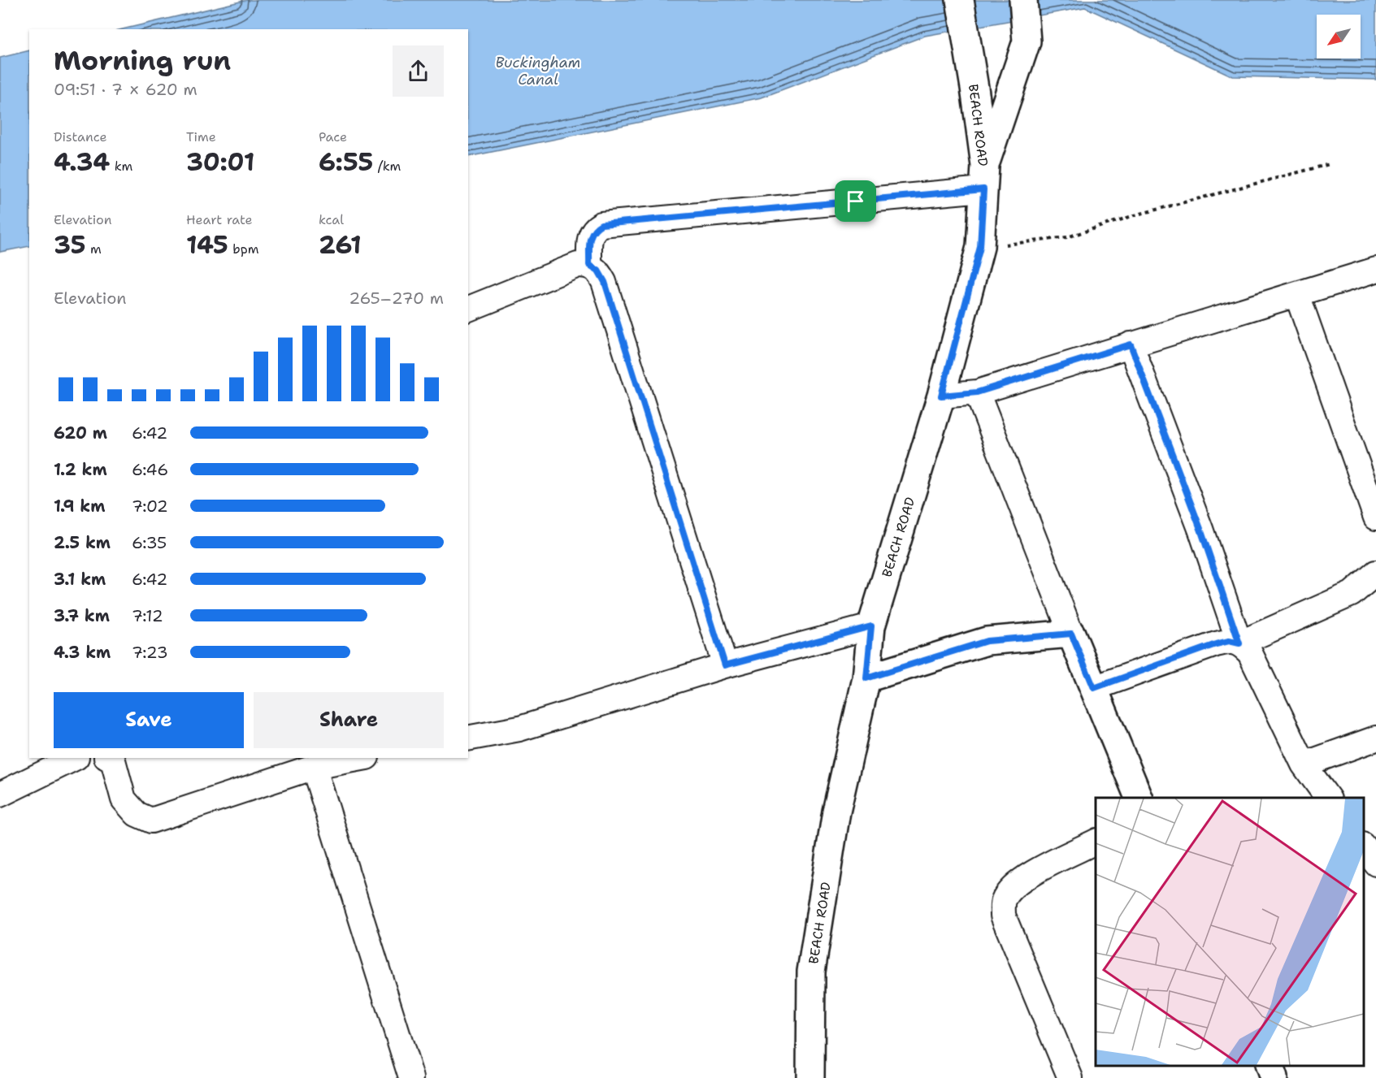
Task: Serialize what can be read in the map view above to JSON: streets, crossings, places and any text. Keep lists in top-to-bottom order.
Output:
{
  "streets": {
    "main road": ["BEACH ROAD"]
  },
  "water": ["Buckingham Canal"],
  "north": "bottom left",
  "page": {
    "heading": ["Morning run", "09:51 · 7 × 620 m"],
    "stats": [
      ["Distance", "4.34 km"],
      ["Time", "30:01"],
      ["Pace", "6:55 /km"],
      ["Elevation", "35 m"],
      ["Heart rate", "145 bpm"],
      ["kcal", "261"]
    ],
    "chart": ["Elevation", "265–270 m"],
    "list": [
      {
        "name": "620 m",
        "note": "6:42"
      },
      {
        "name": "1.2 km",
        "note": "6:46"
      },
      {
        "name": "1.9 km",
        "note": "7:02"
      },
      {
        "name": "2.5 km",
        "note": "6:35"
      },
      {
        "name": "3.1 km",
        "note": "6:42"
      },
      {
        "name": "3.7 km",
        "note": "7:12"
      },
      {
        "name": "4.3 km",
        "note": "7:23"
      }
    ],
    "buttons": ["Save", "Share"]
  }
}
